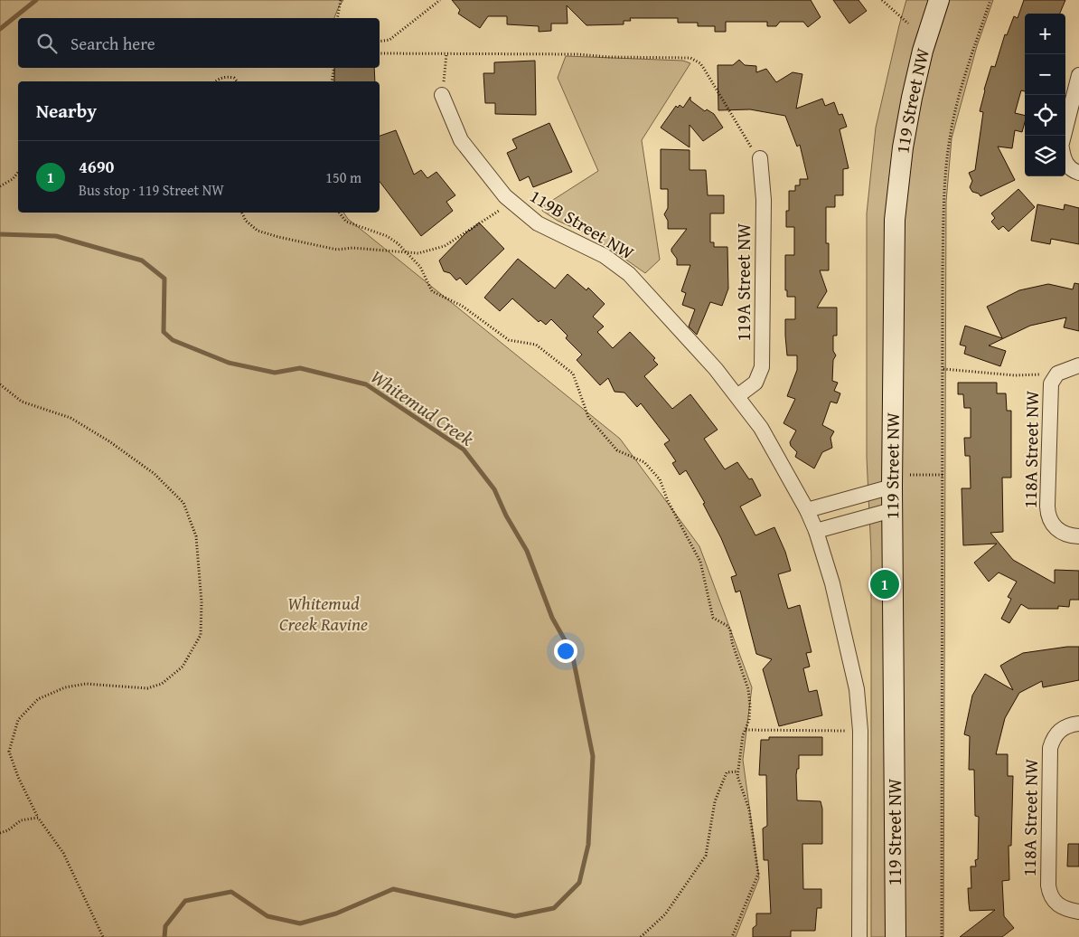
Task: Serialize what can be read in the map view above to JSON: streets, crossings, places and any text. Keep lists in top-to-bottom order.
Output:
{
  "streets": {
    "street": [
      "119 Street NW",
      "119B Street NW",
      "119A Street NW",
      "118A Street NW"
    ]
  },
  "crossings": [
    ["119 Street NW", "119B Street NW"],
    ["119 Street NW", "119A Street NW"],
    ["119B Street NW", "119A Street NW"]
  ],
  "water": ["Whitemud Creek"],
  "parks": ["Whitemud Creek Ravine"],
  "page": {
    "map_buttons": ["+", "−"],
    "search": "Search here",
    "heading": "Nearby",
    "list": [
      {
        "mark": "1",
        "name": "4690",
        "note": "Bus stop · 119 Street NW",
        "value": "150 m"
      }
    ],
    "pins": "1"
  }
}
